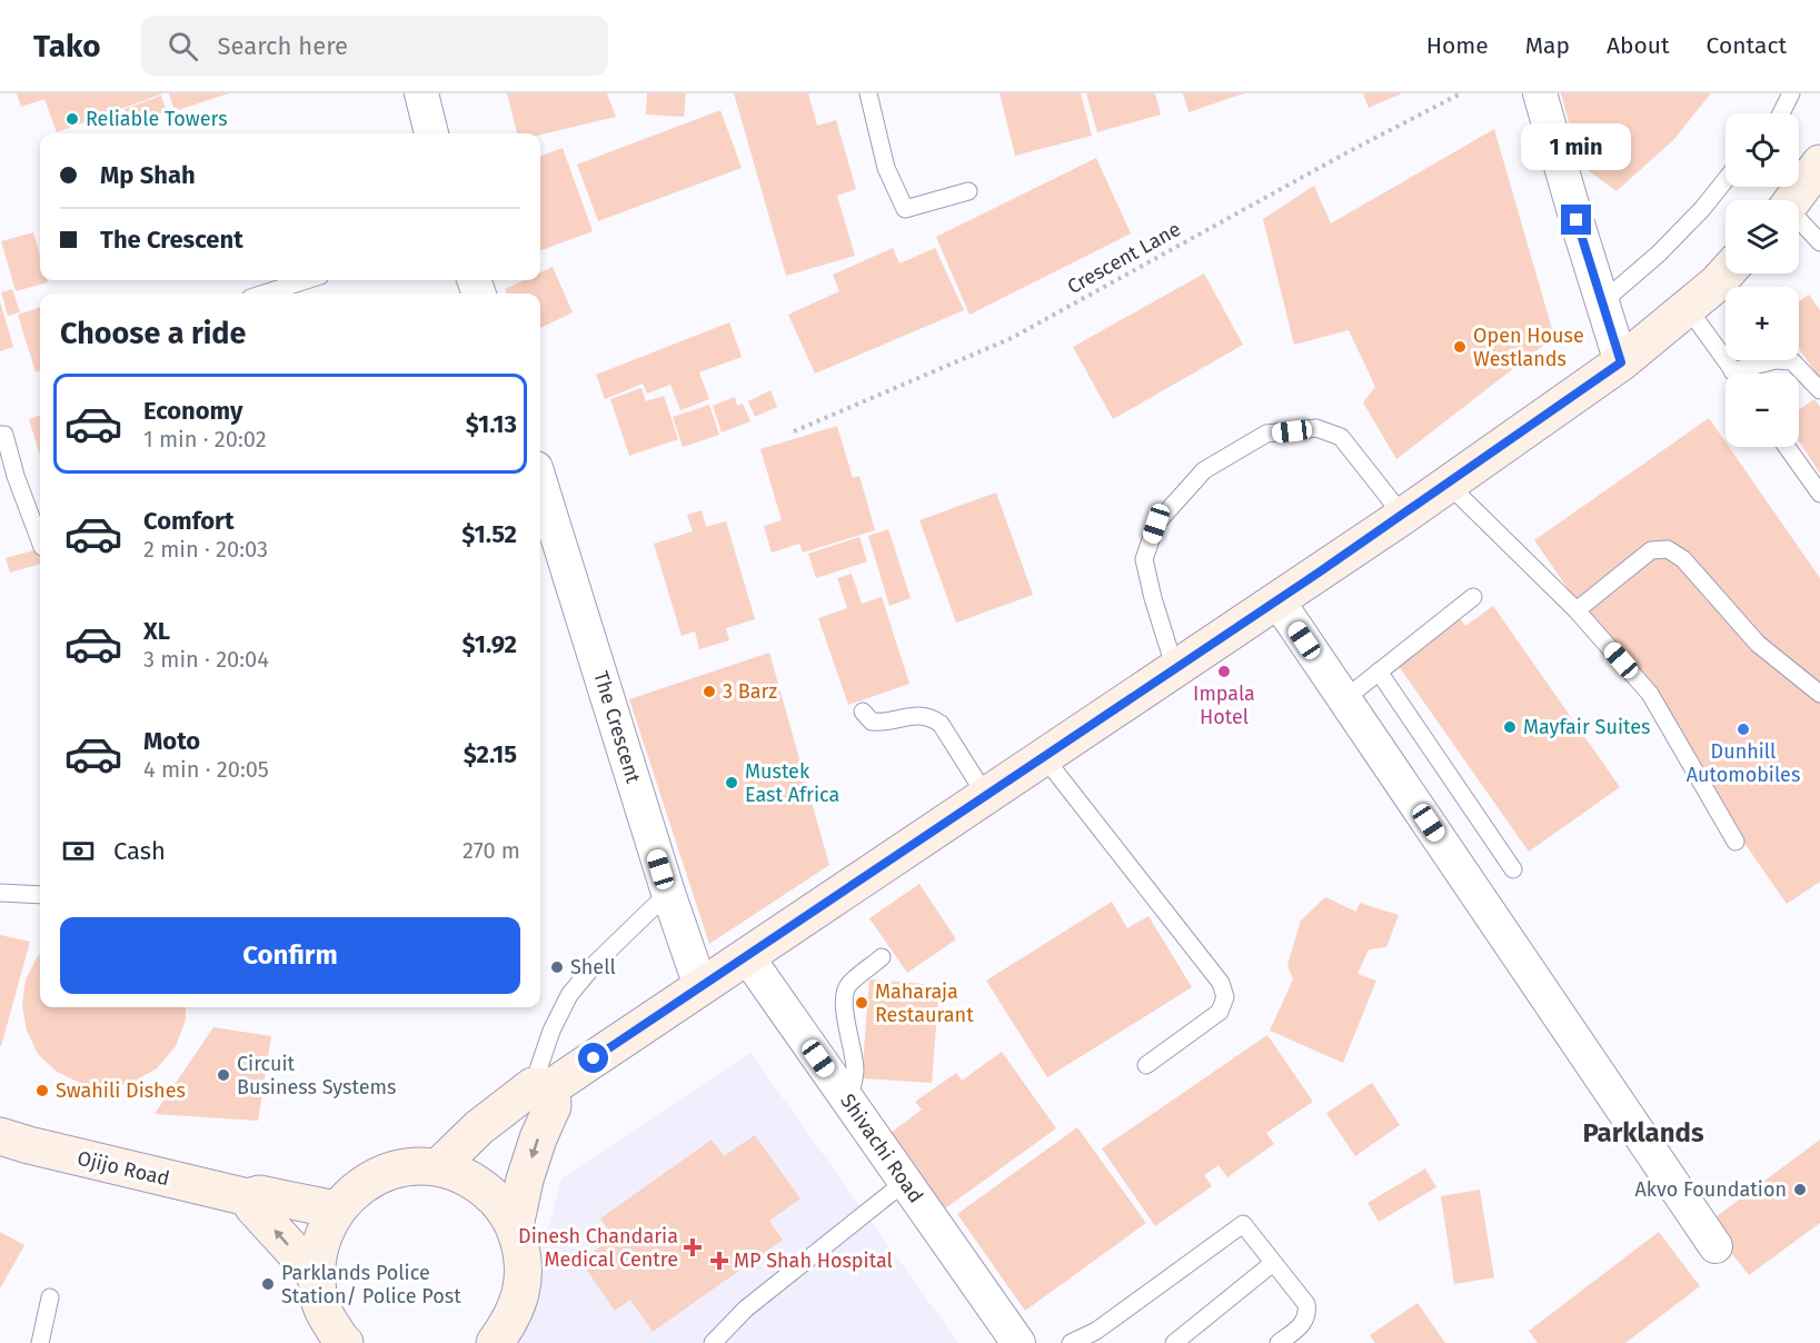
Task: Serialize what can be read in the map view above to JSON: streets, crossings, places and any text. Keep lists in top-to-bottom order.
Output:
{
  "streets": {
    "main road": ["Ojijo Road"],
    "street": ["The Crescent", "Shivachi Road"],
    "path": ["Crescent Lane"]
  },
  "districts": ["Parklands"],
  "places": {
    "other": [
      "Reliable Towers",
      "Open House Westlands",
      "Impala Hotel",
      "3 Barz",
      "Mayfair Suites",
      "Dunhill Automobiles",
      "Mustek East Africa",
      "Shell",
      "Maharaja Restaurant",
      "Circuit Business Systems",
      "Swahili Dishes",
      "Akvo Foundation",
      "Parklands Police Station/ Police Post"
    ],
    "health": ["Dinesh Chandaria Medical Centre", "MP Shah Hospital"]
  },
  "page": {
    "header": "Tako",
    "search": "Search here",
    "nav": [
      "Home",
      "Map",
      "About",
      "Contact"
    ],
    "map_buttons": ["+", "−"],
    "bubble": "1 min",
    "banner": ["Mp Shah", "The Crescent"],
    "heading": "Choose a ride",
    "list": [
      {
        "name": "Economy",
        "note": "1 min · 20:02",
        "value": "$1.13"
      },
      {
        "name": "Comfort",
        "note": "2 min · 20:03",
        "value": "$1.52"
      },
      {
        "name": "XL",
        "note": "3 min · 20:04",
        "value": "$1.92"
      },
      {
        "name": "Moto",
        "note": "4 min · 20:05",
        "value": "$2.15"
      }
    ],
    "pay": ["Cash", "270 m"],
    "buttons": "Confirm"
  }
}
